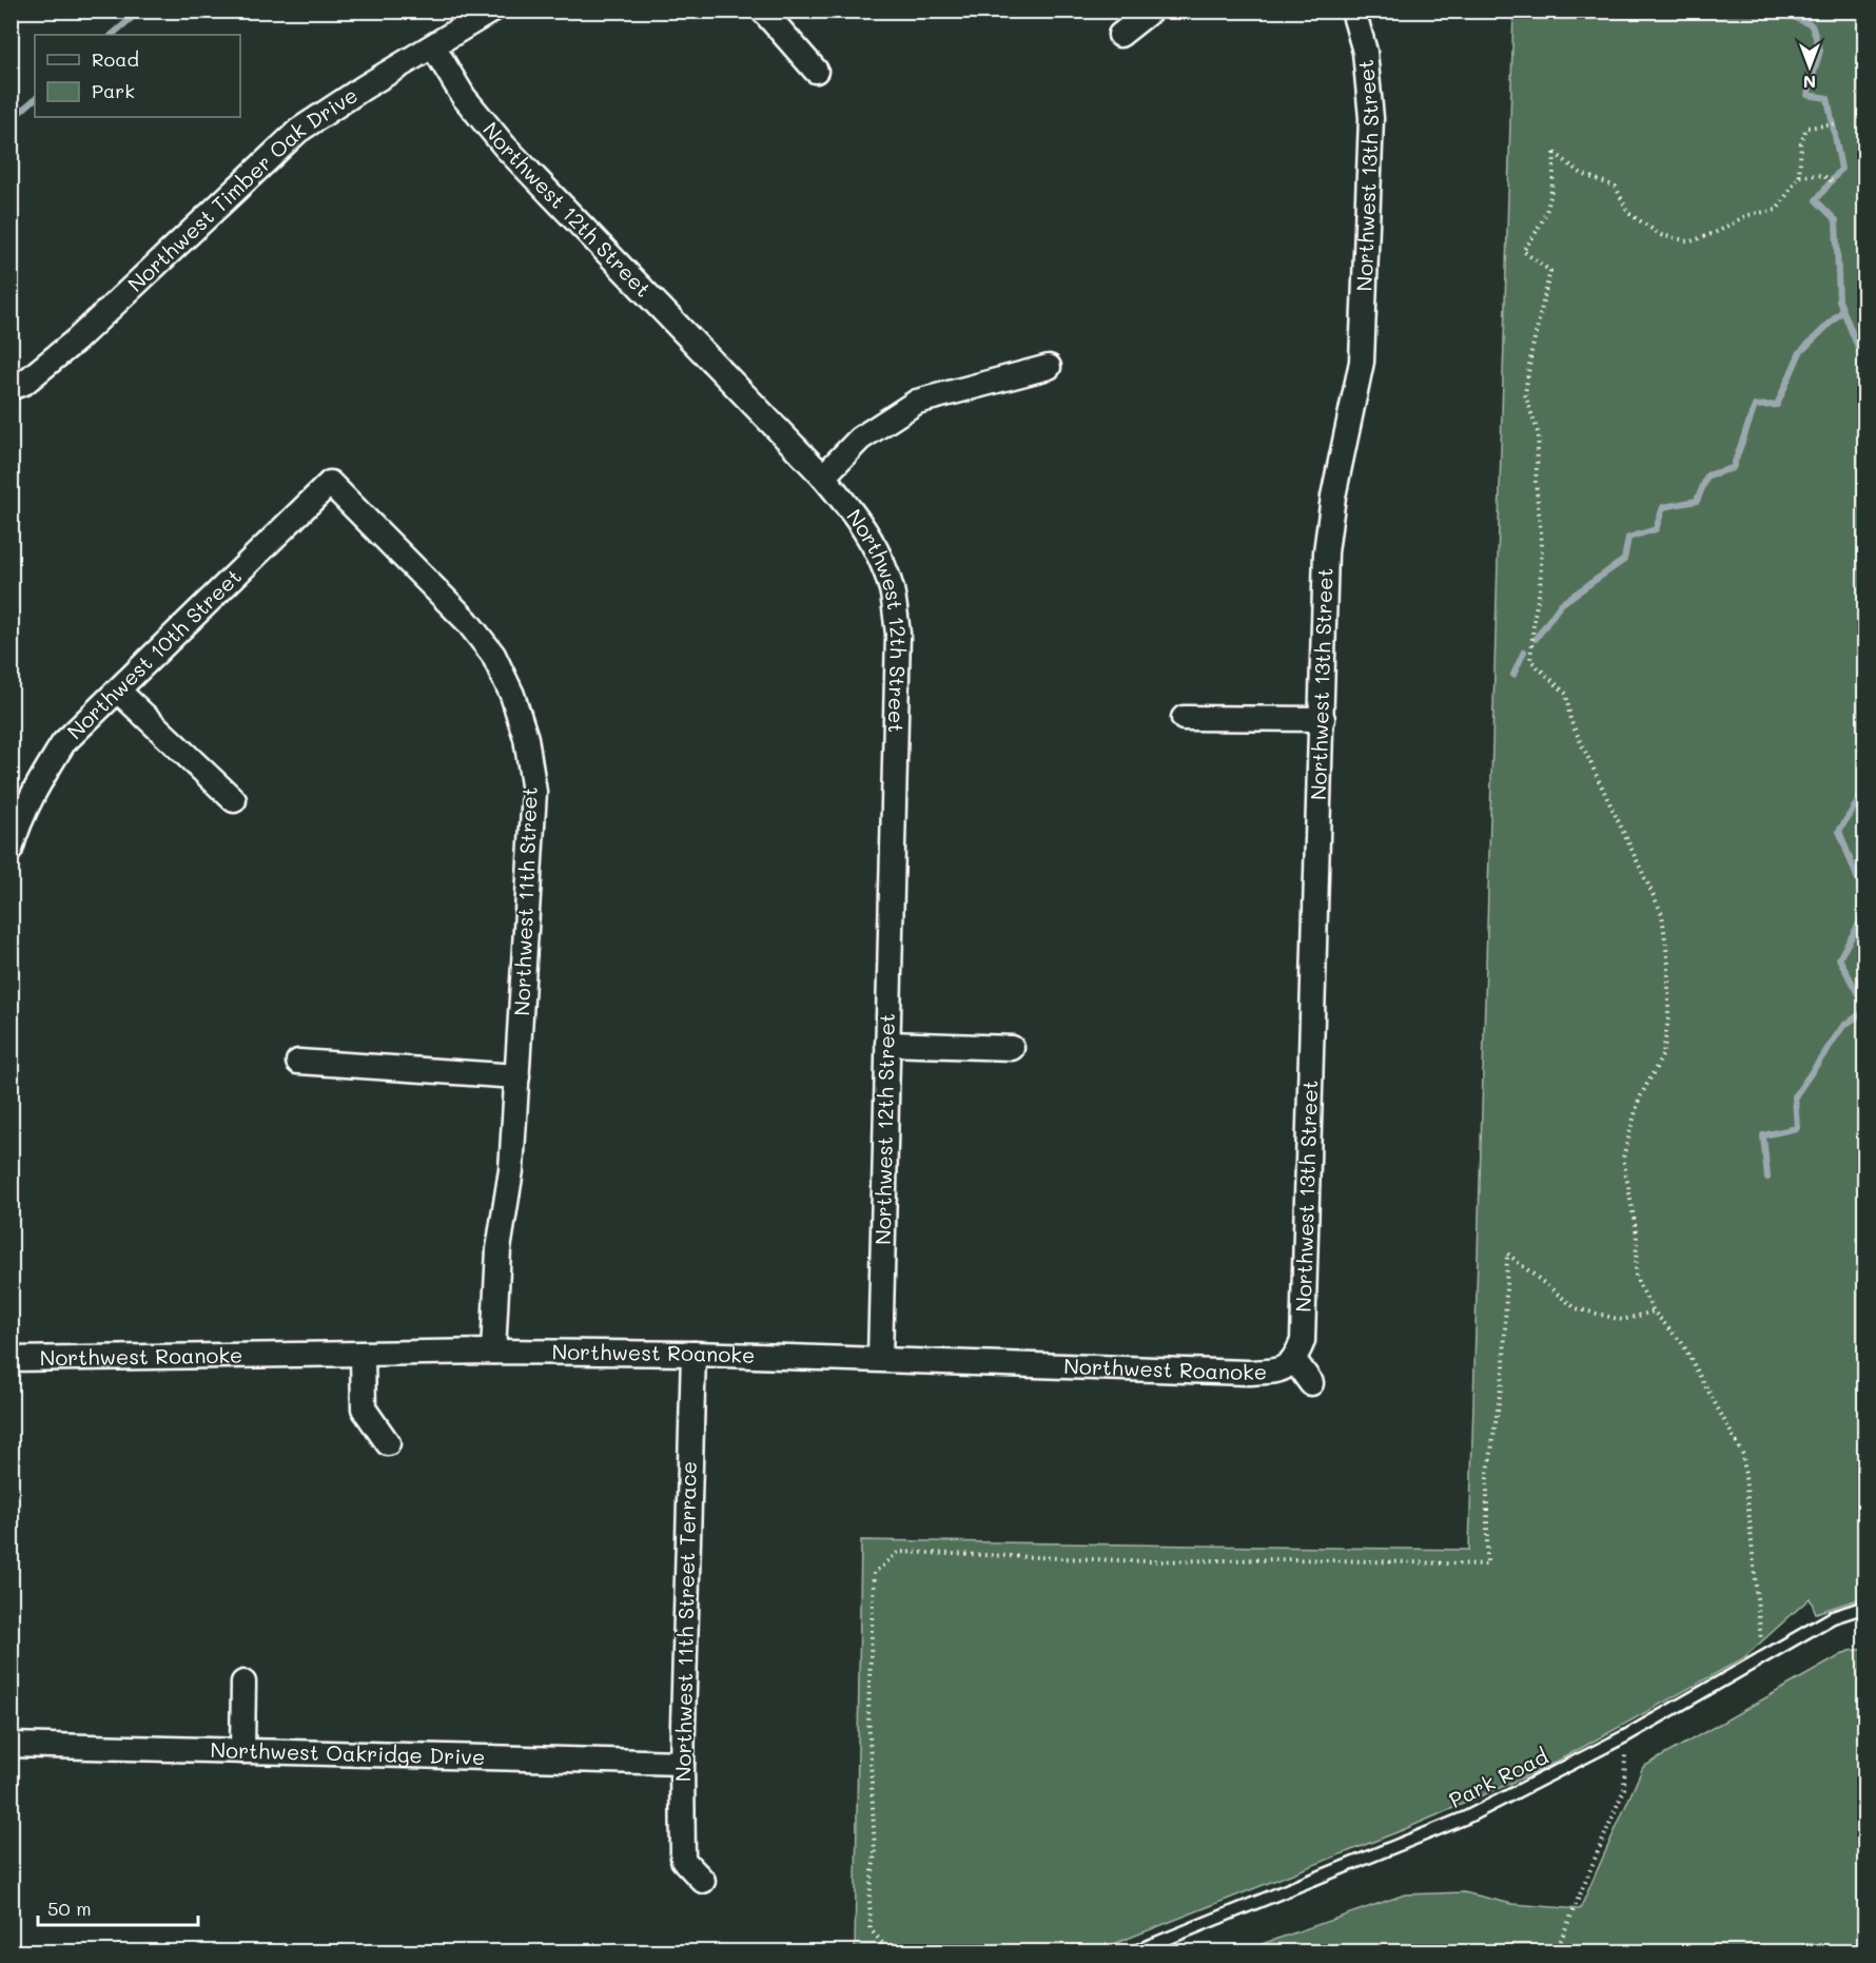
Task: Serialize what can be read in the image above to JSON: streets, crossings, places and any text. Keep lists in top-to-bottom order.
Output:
{
  "streets": {
    "street": [
      "Northwest 13th Street",
      "Northwest Timber Oak Drive",
      "Northwest 12th Street",
      "Northwest 10th Street",
      "Northwest 11th Street",
      "Northwest Roanoke",
      "Northwest 11th Street Terrace",
      "Northwest Oakridge Drive"
    ],
    "lane": ["Park Road"]
  },
  "crossings": [
    ["Northwest 13th Street", "Northwest Roanoke"],
    ["Northwest Timber Oak Drive", "Northwest 12th Street"],
    ["Northwest 12th Street", "Northwest Roanoke"],
    ["Northwest 10th Street", "Northwest 11th Street"],
    ["Northwest 11th Street", "Northwest Roanoke"],
    ["Northwest Roanoke", "Northwest 11th Street Terrace"],
    ["Northwest 11th Street Terrace", "Northwest Oakridge Drive"]
  ],
  "legend": ["Road", "Park"],
  "scale_bar": "50 m",
  "north": "bottom"
}
